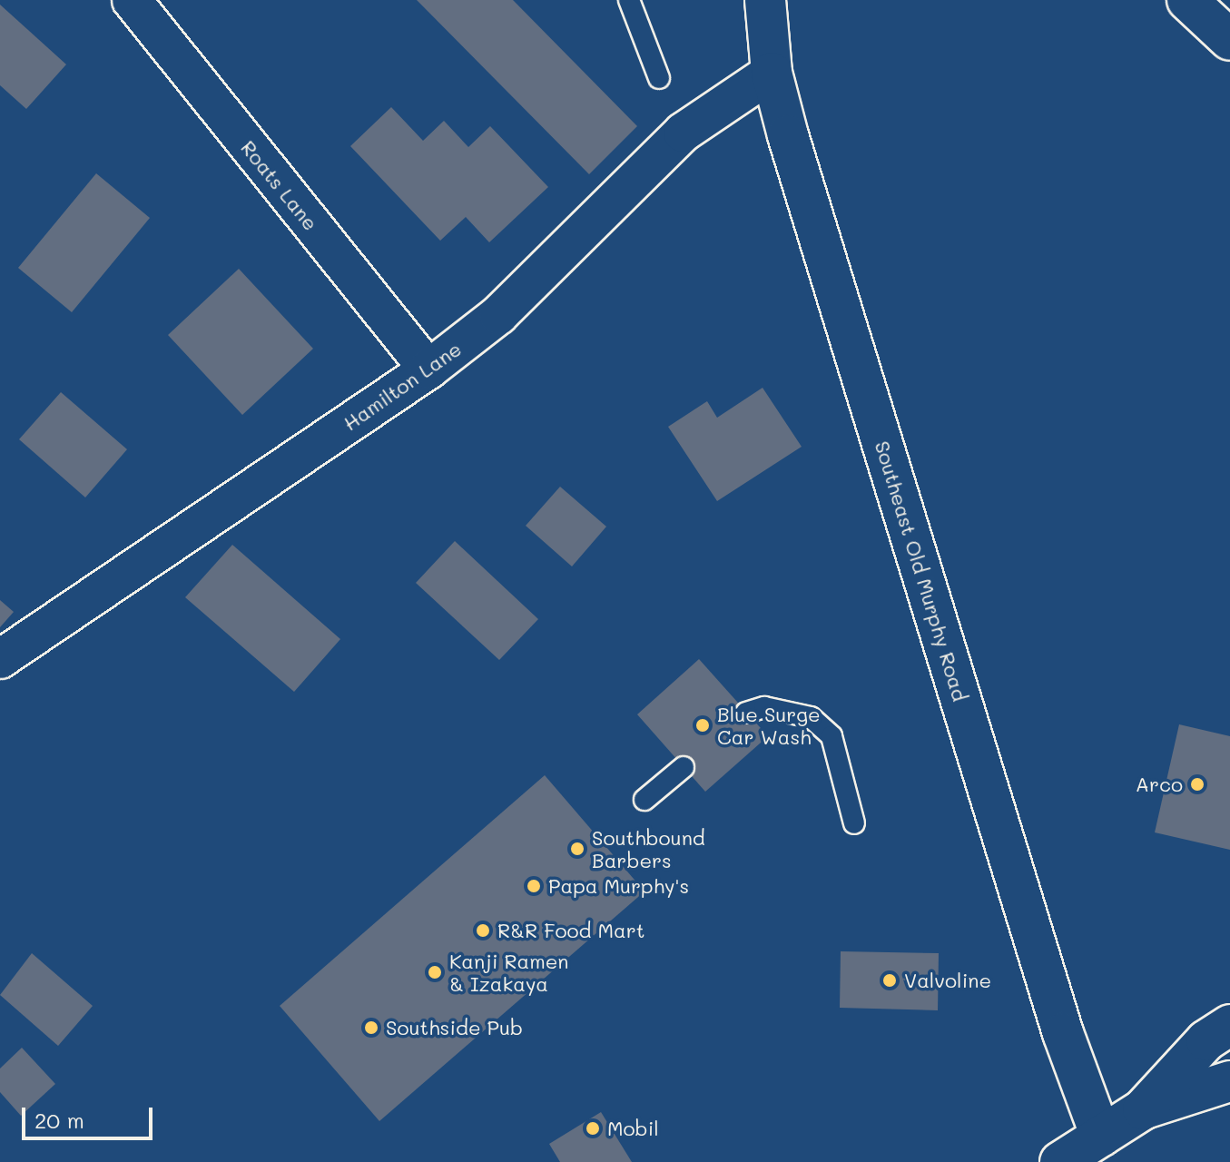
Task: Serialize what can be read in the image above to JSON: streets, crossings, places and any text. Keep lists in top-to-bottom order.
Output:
{
  "streets": {
    "street": ["Roats Lane", "Hamilton Lane", "Southeast Old Murphy Road"]
  },
  "crossings": [
    ["Roats Lane", "Hamilton Lane"],
    ["Hamilton Lane", "Southeast Old Murphy Road"]
  ],
  "places": [
    "Blue Surge Car Wash",
    "Arco",
    "Southbound Barbers",
    "Papa Murphy's",
    "R&R Food Mart",
    "Kanji Ramen & Izakaya",
    "Valvoline",
    "Southside Pub",
    "Mobil"
  ],
  "scale_bar": "20 m"
}
